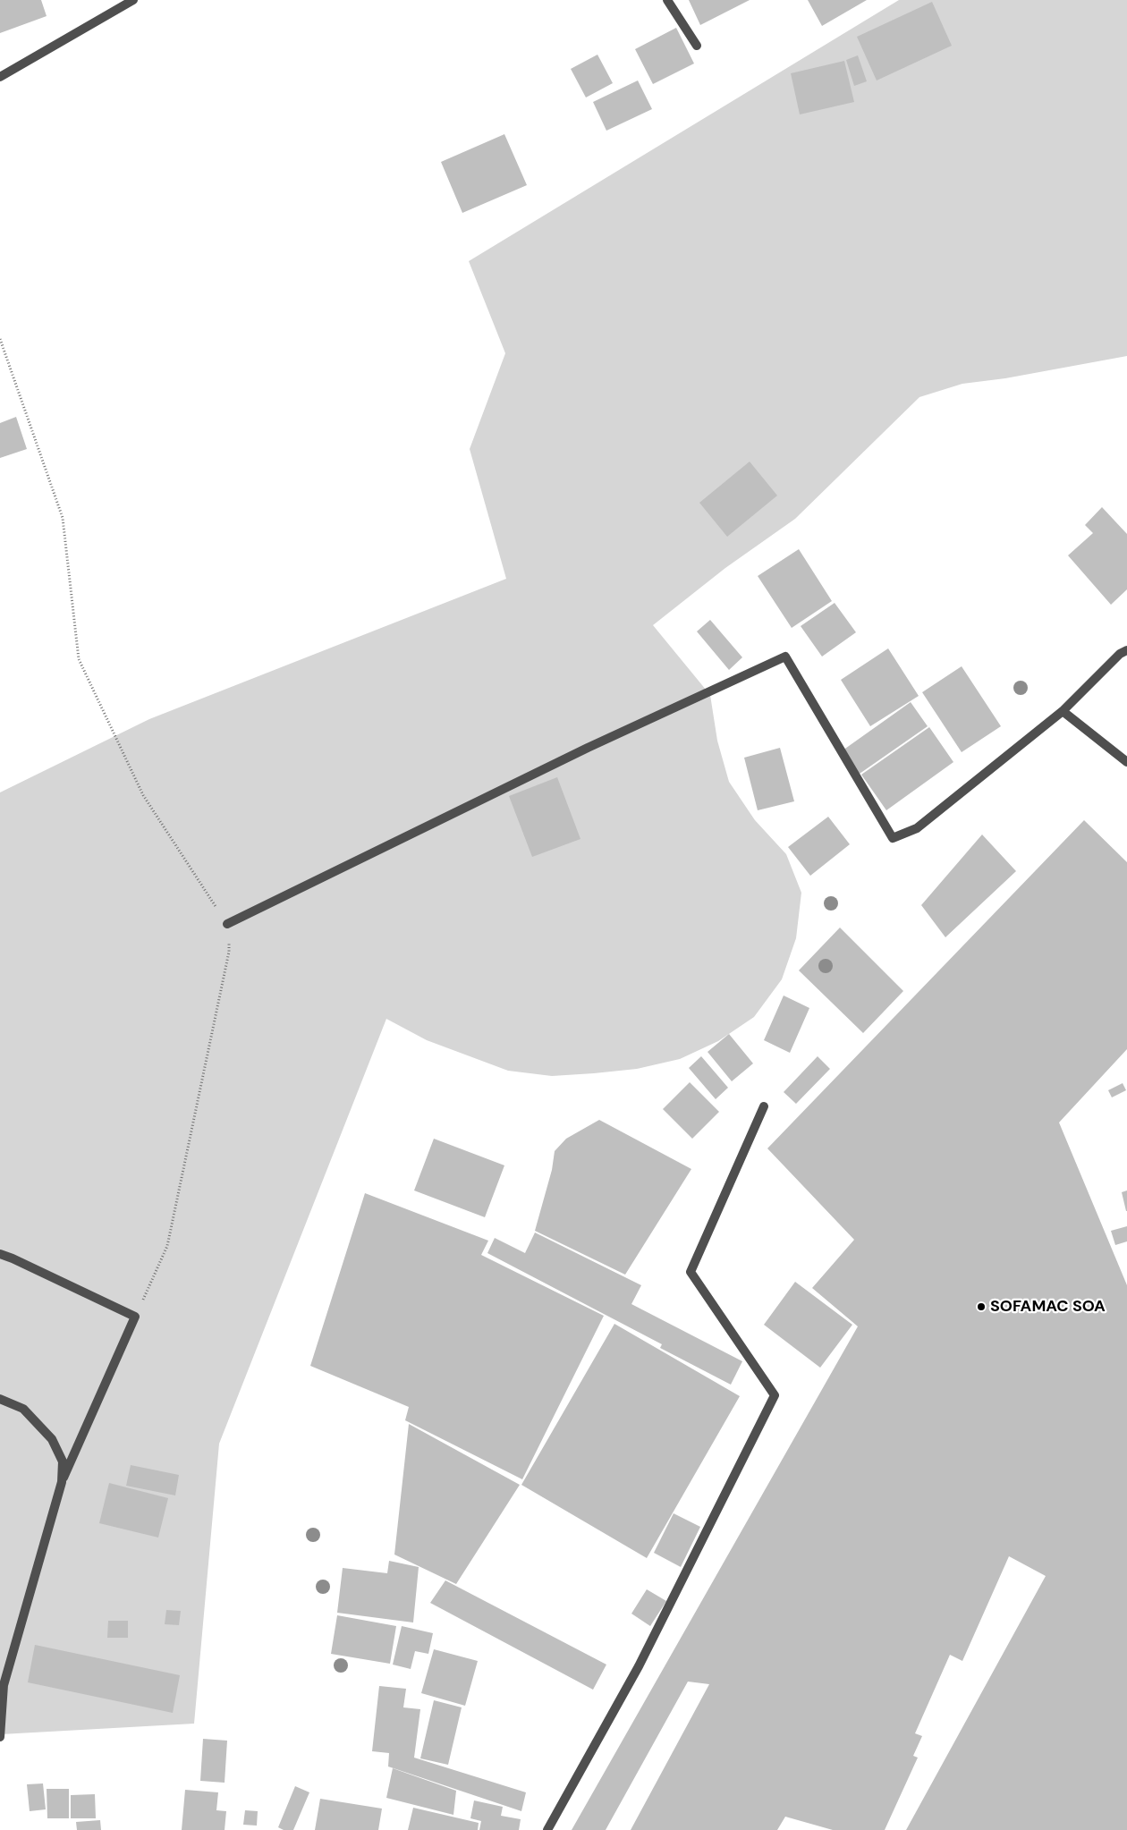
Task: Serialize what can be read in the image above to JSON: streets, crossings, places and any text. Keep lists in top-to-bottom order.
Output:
{
  "places": ["SOFAMAC SOA"]
}
